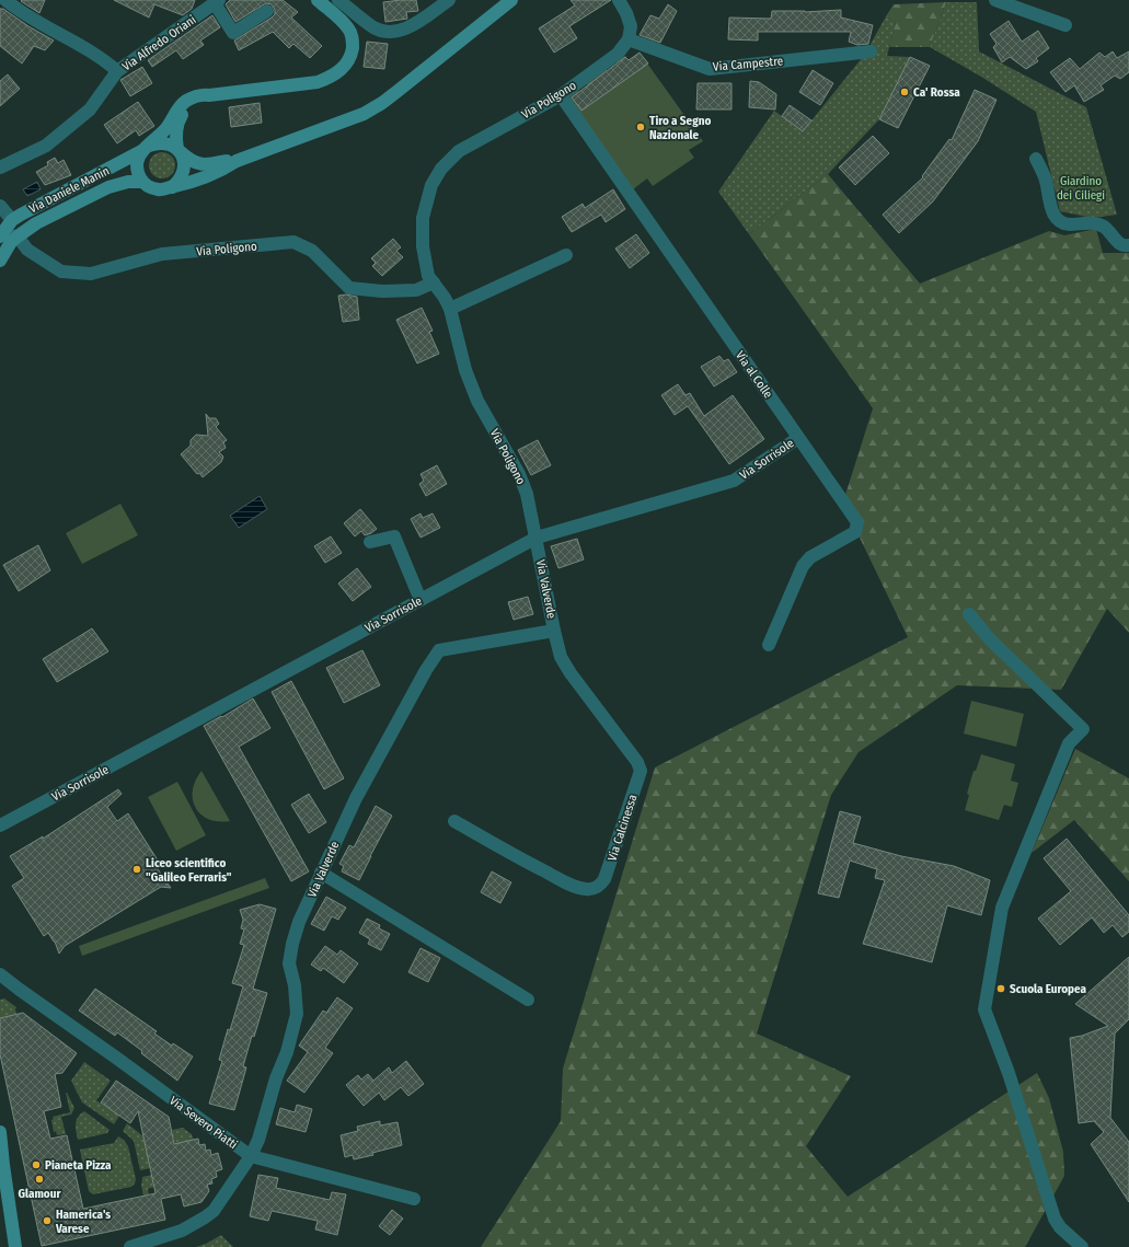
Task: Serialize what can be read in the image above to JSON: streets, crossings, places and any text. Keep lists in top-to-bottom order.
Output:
{
  "streets": {
    "main road": ["Via Daniele Manin"],
    "street": [
      "Via Alfredo Oriani",
      "Via Campestre",
      "Via Poligono",
      "Via al Colle",
      "Via Sorrisole",
      "Via Valverde",
      "Via Calcinessa",
      "Via Severo Piatti"
    ]
  },
  "crossings": [
    ["Via Campestre", "Via Poligono"],
    ["Via Poligono", "Via Daniele Manin"],
    ["Via Poligono", "Via al Colle"],
    ["Via Poligono", "Via Sorrisole"],
    ["Via Poligono", "Via Valverde"],
    ["Via al Colle", "Via Sorrisole"],
    ["Via Sorrisole", "Via Valverde"],
    ["Via Valverde", "Via Calcinessa"],
    ["Via Valverde", "Via Severo Piatti"]
  ],
  "parks": ["Giardino dei Ciliegi"],
  "places": [
    "Ca' Rossa",
    "Tiro a Segno Nazionale",
    "Liceo scientifico \"Galileo Ferraris\"",
    "Scuola Europea",
    "Pianeta Pizza",
    "Glamour",
    "Hamerica's Varese"
  ]
}
